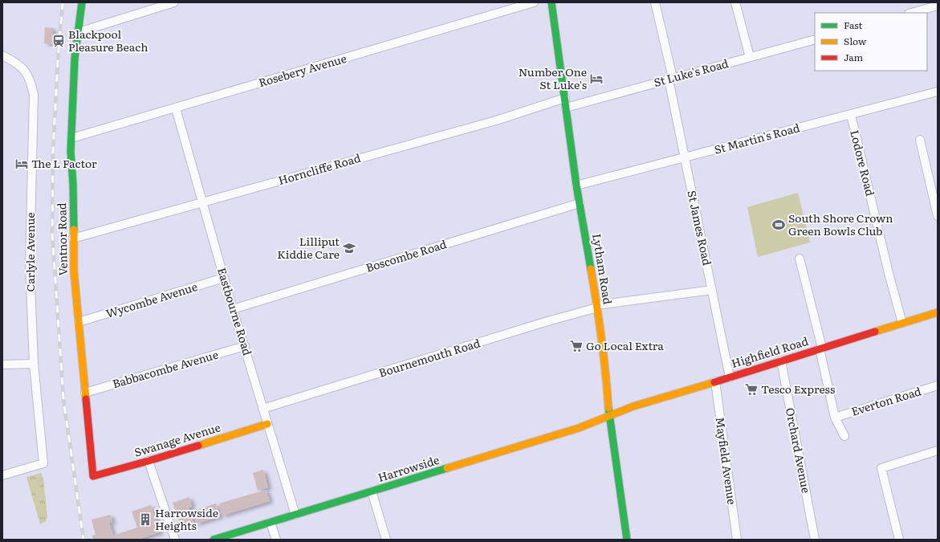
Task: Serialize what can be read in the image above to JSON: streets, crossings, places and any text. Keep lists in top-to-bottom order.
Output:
{
  "streets": {
    "street": [
      "Rosebery Avenue",
      "St Luke's Road",
      "St Martin's Road",
      "Lodore Road",
      "Horncliffe Road",
      "St James Road",
      "Ventnor Road",
      "Carlyle Avenue",
      "Boscombe Road",
      "Lytham Road",
      "Wycombe Avenue",
      "Eastbourne Road",
      "Highfield Road",
      "Bournemouth Road",
      "Babbacombe Avenue",
      "Everton Road",
      "Swanage Avenue",
      "Orchard Avenue",
      "Mayfield Avenue",
      "Harrowside"
    ]
  },
  "crossings": [
    ["Rosebery Avenue", "Ventnor Road"],
    ["Rosebery Avenue", "Eastbourne Road"],
    ["St Luke's Road", "St James Road"],
    ["St Luke's Road", "Lytham Road"],
    ["St Martin's Road", "Lodore Road"],
    ["St Martin's Road", "St James Road"],
    ["St Martin's Road", "Lytham Road"],
    ["Lodore Road", "Highfield Road"],
    ["Horncliffe Road", "Ventnor Road"],
    ["Horncliffe Road", "Lytham Road"],
    ["Horncliffe Road", "Eastbourne Road"],
    ["St James Road", "Highfield Road"],
    ["St James Road", "Bournemouth Road"],
    ["Ventnor Road", "Wycombe Avenue"],
    ["Ventnor Road", "Babbacombe Avenue"],
    ["Ventnor Road", "Swanage Avenue"],
    ["Boscombe Road", "Lytham Road"],
    ["Boscombe Road", "Eastbourne Road"],
    ["Lytham Road", "Highfield Road"],
    ["Lytham Road", "Bournemouth Road"],
    ["Lytham Road", "Harrowside"],
    ["Wycombe Avenue", "Eastbourne Road"],
    ["Eastbourne Road", "Bournemouth Road"],
    ["Eastbourne Road", "Babbacombe Avenue"],
    ["Eastbourne Road", "Swanage Avenue"],
    ["Eastbourne Road", "Harrowside"],
    ["Highfield Road", "Orchard Avenue"],
    ["Highfield Road", "Mayfield Avenue"],
    ["Highfield Road", "Harrowside"]
  ],
  "places": {
    "station": ["Blackpool Pleasure Beach"],
    "hotel": ["Number One St Luke's", "The L Factor"],
    "sports": ["South Shore Crown Green Bowls Club"],
    "school or university": ["Lilliput Kiddie Care"],
    "supermarket": ["Go Local Extra", "Tesco Express"],
    "building": ["Harrowside Heights"]
  },
  "legend": ["Fast", "Slow", "Jam"]
}
